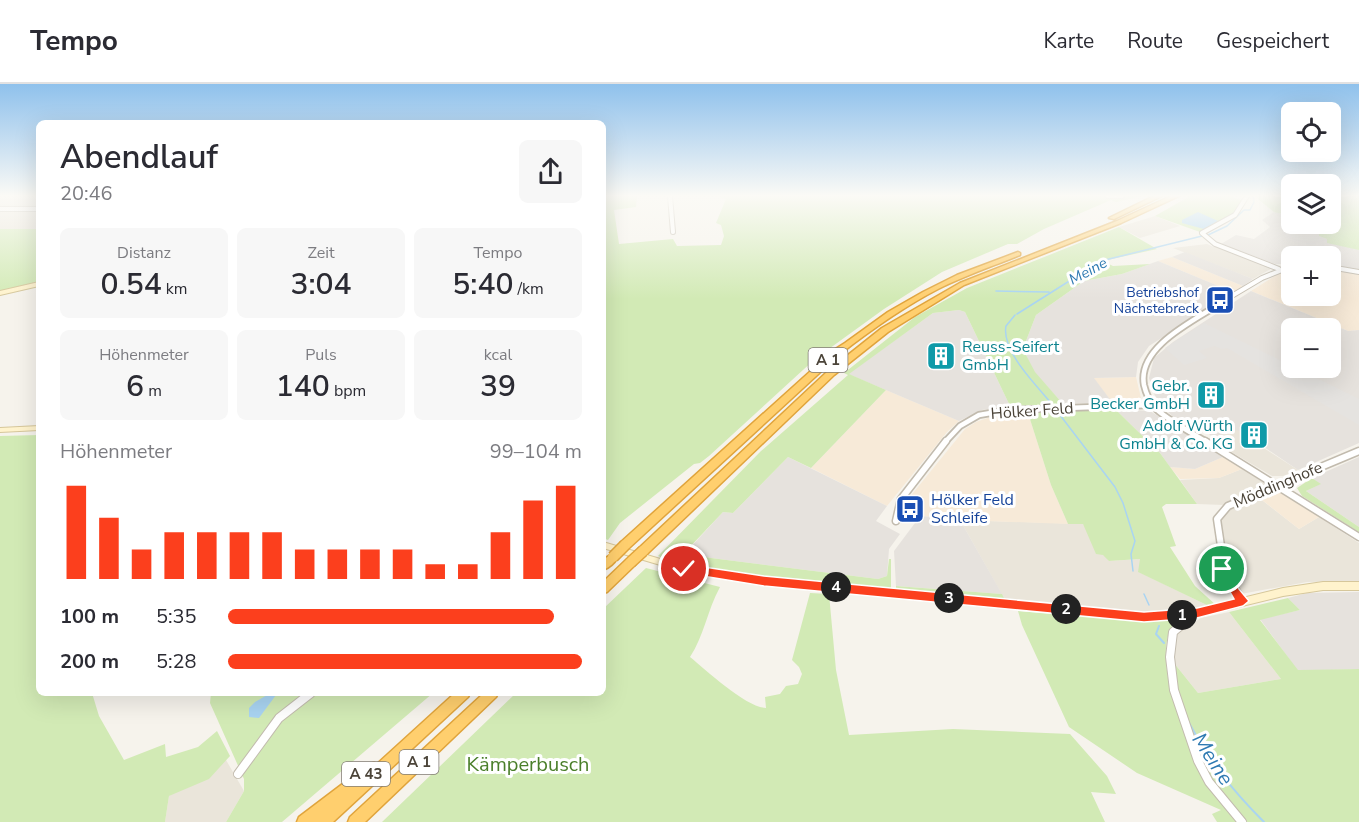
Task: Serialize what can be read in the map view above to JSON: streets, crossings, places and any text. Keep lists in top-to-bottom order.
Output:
{
  "streets": {
    "highway": ["A 1", "A 43"],
    "street": ["Hölker Feld", "Möddinghofe"]
  },
  "crossings": [
    ["A 1", "A 43"]
  ],
  "water": ["Meine"],
  "parks": ["Kämperbusch"],
  "places": {
    "bus stop": ["Betriebshof Nächstebreck", "Hölker Feld Schleife"],
    "building": ["Reuss-Seifert GmbH", "Gebr. Becker GmbH", "Adolf Würth GmbH & Co. KG"]
  },
  "page": {
    "header": "Tempo",
    "nav": ["Karte", "Route", "Gespeichert"],
    "map_buttons": ["+", "−"],
    "heading": ["Abendlauf", "20:46"],
    "stats": [
      ["Distanz", "0.54 km"],
      ["Zeit", "3:04"],
      ["Tempo", "5:40 /km"],
      ["Höhenmeter", "6 m"],
      ["Puls", "140 bpm"],
      ["kcal", "39"]
    ],
    "chart": ["Höhenmeter", "99–104 m"],
    "pins": [
      "4",
      "3",
      "2",
      "1"
    ],
    "list": [
      {
        "name": "100 m",
        "note": "5:35"
      },
      {
        "name": "200 m",
        "note": "5:28"
      }
    ]
  }
}
